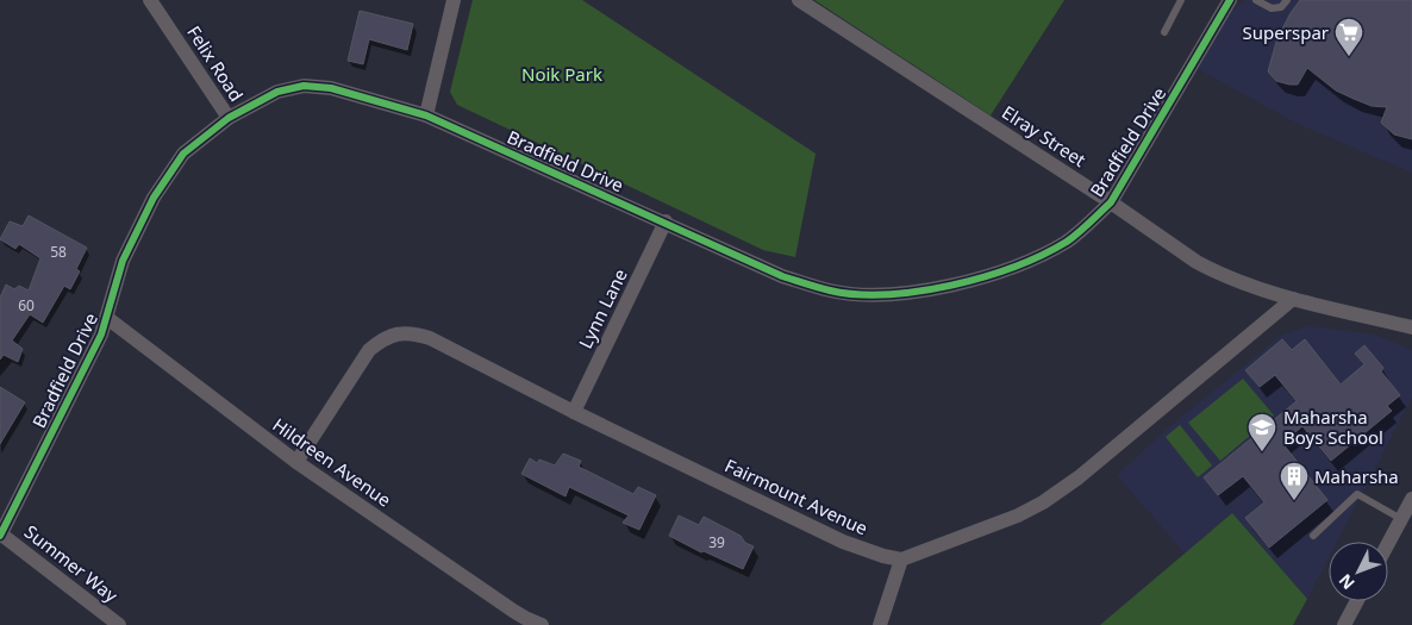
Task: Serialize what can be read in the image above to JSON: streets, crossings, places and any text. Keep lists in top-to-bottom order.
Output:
{
  "streets": {
    "street": [
      "Felix Road",
      "Elray Street",
      "Bradfield Drive",
      "Lynn Lane",
      "Hildreen Avenue",
      "Fairmount Avenue",
      "Summer Way"
    ]
  },
  "crossings": [
    ["Felix Road", "Bradfield Drive"],
    ["Elray Street", "Bradfield Drive"],
    ["Bradfield Drive", "Lynn Lane"],
    ["Bradfield Drive", "Hildreen Avenue"],
    ["Bradfield Drive", "Summer Way"],
    ["Lynn Lane", "Fairmount Avenue"],
    ["Hildreen Avenue", "Fairmount Avenue"]
  ],
  "parks": ["Noik Park"],
  "places": {
    "supermarket": ["Superspar"],
    "school or university": ["Maharsha Boys School"],
    "building": ["Maharsha"]
  },
  "house_numbers": ["58", "60", "39"],
  "north": "bottom left"
}
